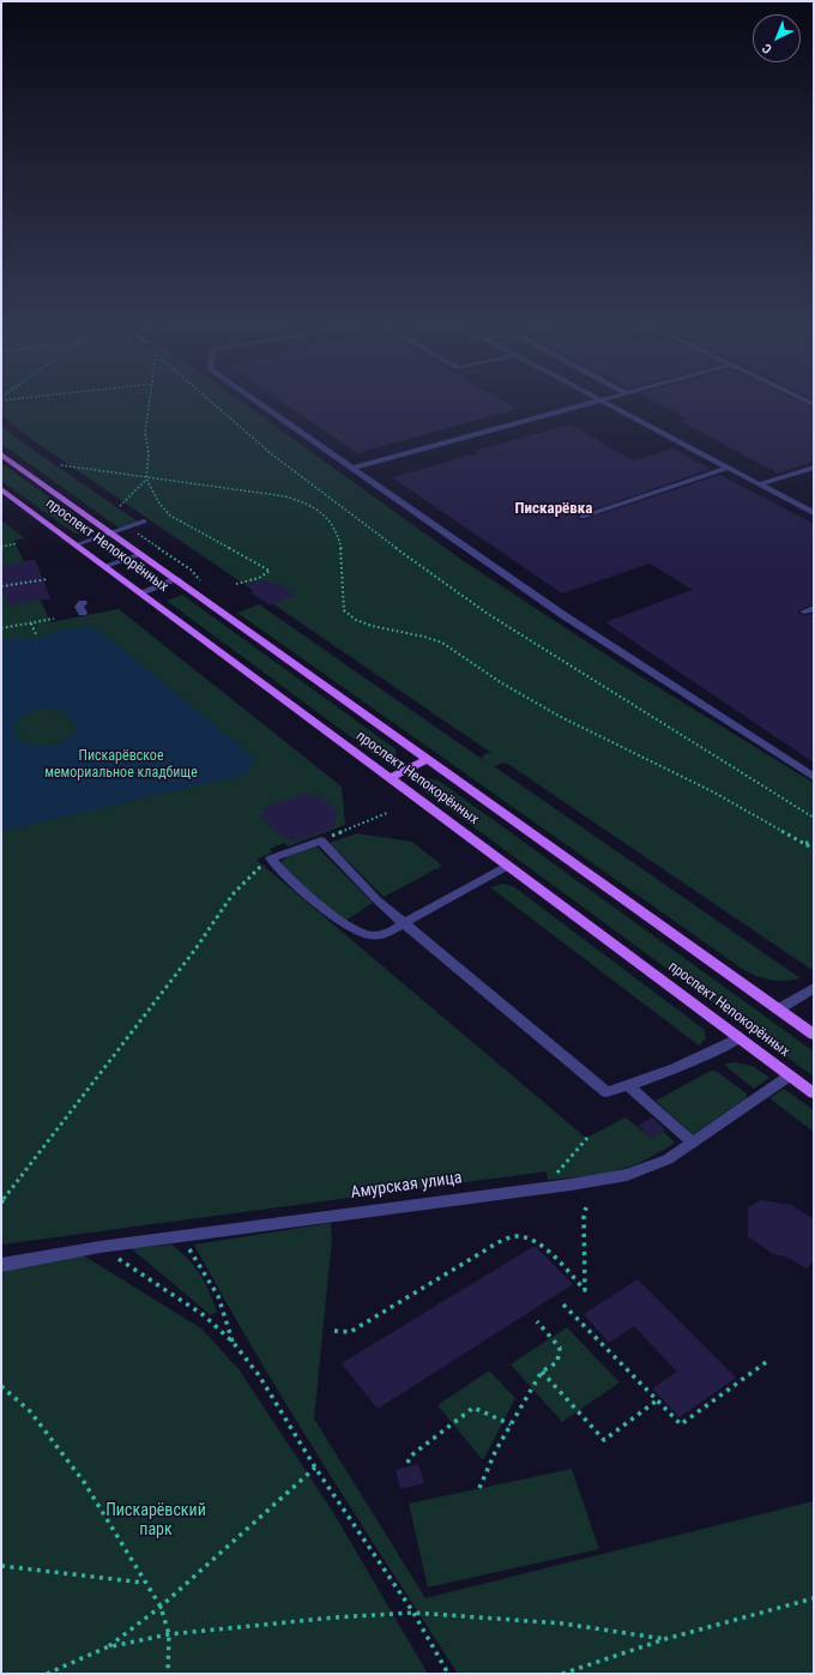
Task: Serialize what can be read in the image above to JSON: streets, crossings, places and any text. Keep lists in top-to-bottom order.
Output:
{
  "streets": {
    "main road": ["проспект Непокорённых"],
    "street": ["Амурская улица"]
  },
  "crossings": [
    ["проспект Непокорённых", "Амурская улица"]
  ],
  "districts": ["Пискарёвка"],
  "parks": ["Пискарёвское мемориальное кладбище", "Пискарёвский парк"],
  "north": "bottom left"
}
